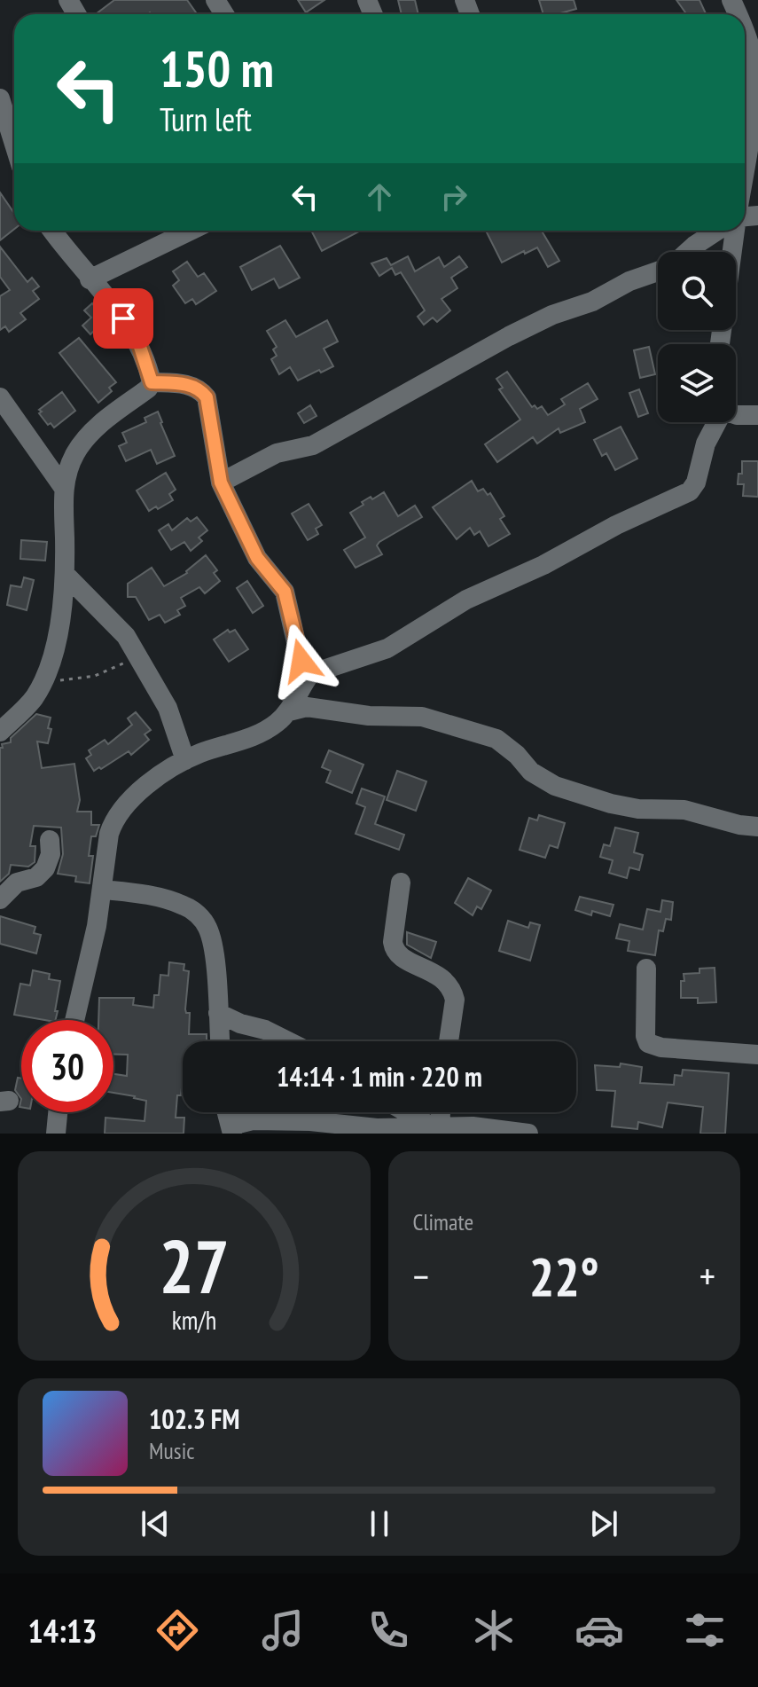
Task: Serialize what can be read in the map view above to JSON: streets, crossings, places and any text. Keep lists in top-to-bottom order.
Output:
{
  "page": {
    "turn": ["150 m", "Turn left"],
    "limit": "30",
    "trip": "14:14 · 1 min · 220 m",
    "tile": "Climate",
    "heat": ["−", "22°", "+"],
    "song": ["102.3 FM", "Music"],
    "tabs": "14:13",
    "gauge": ["27", "km/h"]
  }
}
